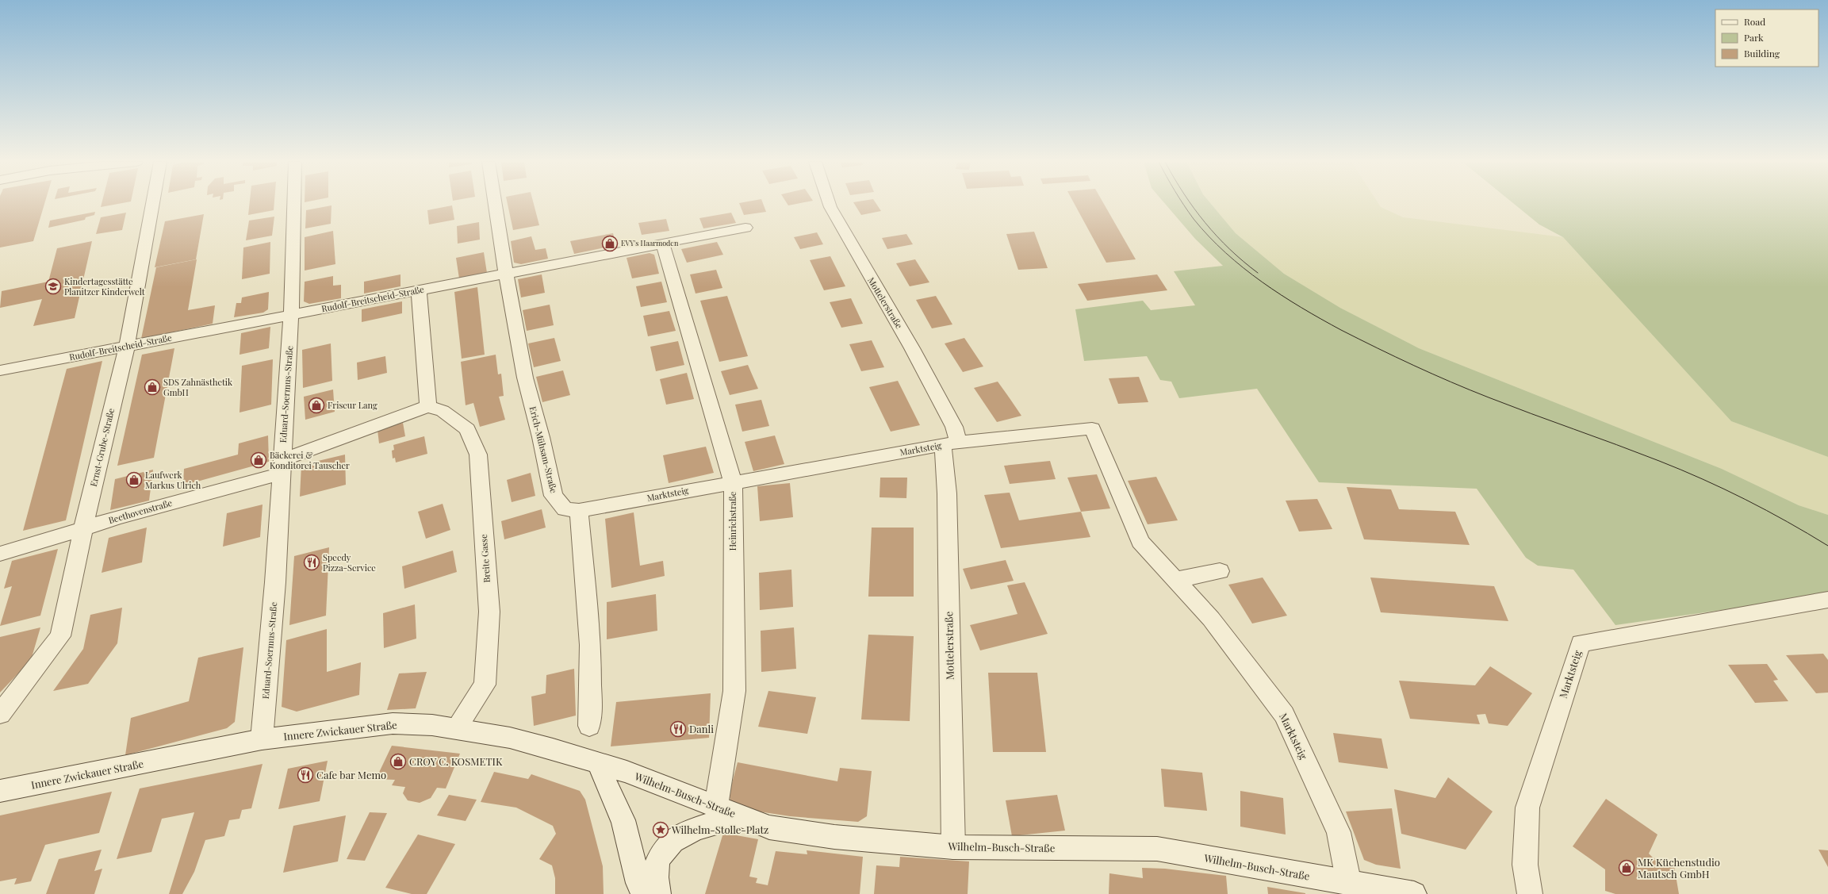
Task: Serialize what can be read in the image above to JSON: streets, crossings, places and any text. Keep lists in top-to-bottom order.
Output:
{
  "streets": {
    "street": [
      "Rudolf-Breitscheid-Straße",
      "Mottelerstraße",
      "Eduard-Soermus-Straße",
      "Ernst-Grube-Straße",
      "Marktsteig",
      "Erich-Mühsam-Straße",
      "Beethovenstraße",
      "Heinrichstraße",
      "Breite Gasse",
      "Innere Zwickauer Straße",
      "Wilhelm-Busch-Straße"
    ]
  },
  "crossings": [
    ["Rudolf-Breitscheid-Straße", "Eduard-Soermus-Straße"],
    ["Rudolf-Breitscheid-Straße", "Ernst-Grube-Straße"],
    ["Rudolf-Breitscheid-Straße", "Erich-Mühsam-Straße"],
    ["Rudolf-Breitscheid-Straße", "Heinrichstraße"],
    ["Mottelerstraße", "Marktsteig"],
    ["Mottelerstraße", "Wilhelm-Busch-Straße"],
    ["Eduard-Soermus-Straße", "Beethovenstraße"],
    ["Eduard-Soermus-Straße", "Innere Zwickauer Straße"],
    ["Ernst-Grube-Straße", "Beethovenstraße"],
    ["Marktsteig", "Erich-Mühsam-Straße"],
    ["Marktsteig", "Heinrichstraße"],
    ["Marktsteig", "Wilhelm-Busch-Straße"],
    ["Heinrichstraße", "Wilhelm-Busch-Straße"],
    ["Breite Gasse", "Innere Zwickauer Straße"],
    ["Innere Zwickauer Straße", "Wilhelm-Busch-Straße"]
  ],
  "places": {
    "shop": [
      "EVY's Haarmoden",
      "SDS Zahnästhetik GmbH",
      "Friseur Lang",
      "Bäckerei & Konditorei Tauscher",
      "Laufwerk Markus Ulrich",
      "CROY C. KOSMETIK",
      "MK Küchenstudio Mautsch GmbH"
    ],
    "school or university": ["Kindertagesstätte Planitzer Kinderwelt"],
    "restaurant": ["Speedy Pizza-Service", "Danli", "Cafe bar Memo"],
    "place": ["Wilhelm-Stolle-Platz"]
  },
  "legend": ["Road", "Park", "Building"]
}
